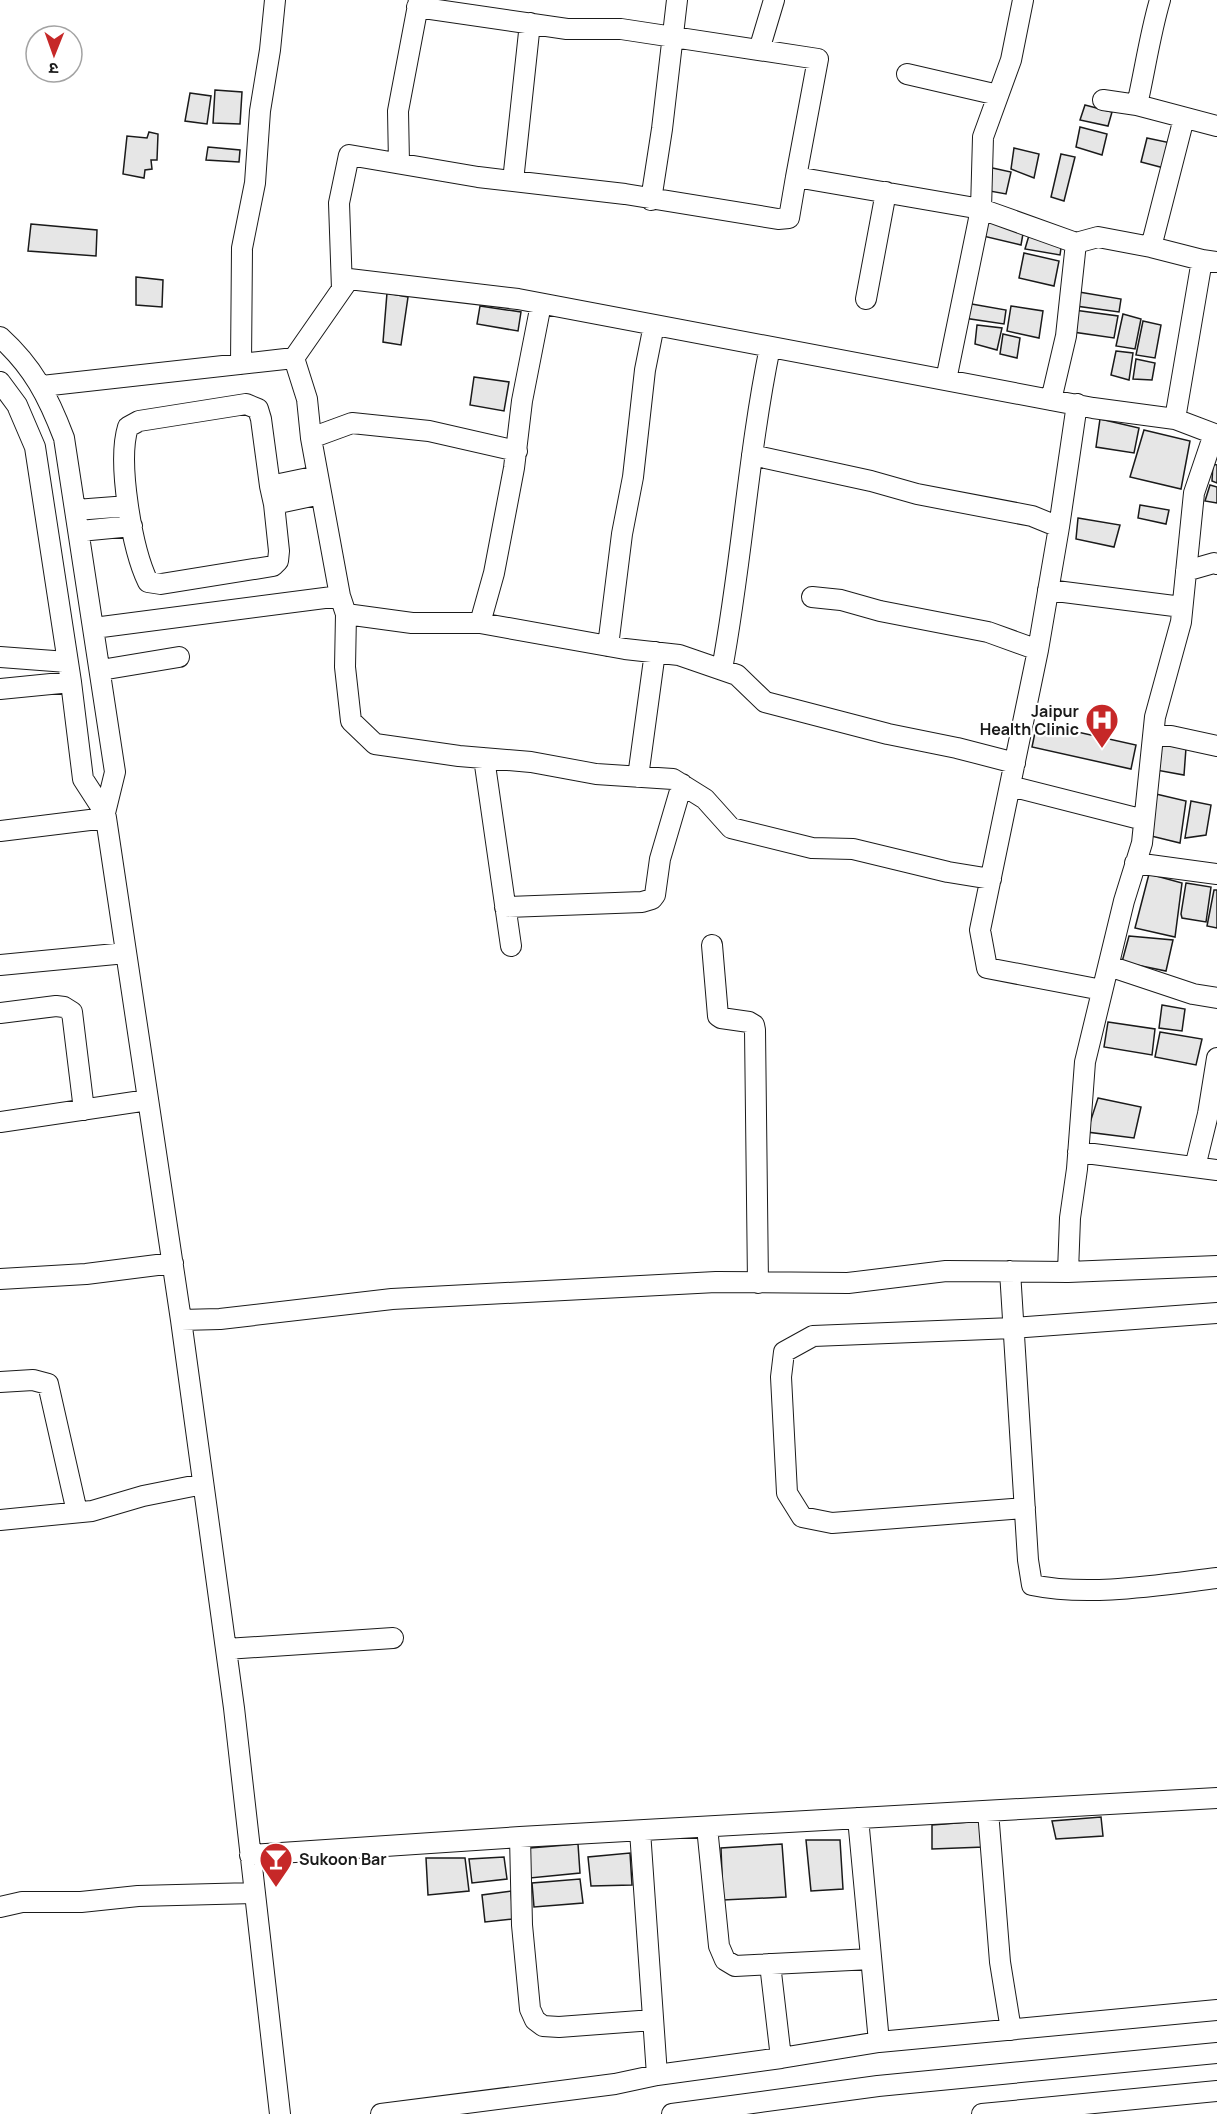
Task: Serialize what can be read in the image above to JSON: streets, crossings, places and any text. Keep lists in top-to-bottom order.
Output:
{
  "places": {
    "hospital": ["Jaipur Health Clinic"],
    "bar": ["Sukoon Bar"]
  },
  "north": "bottom"
}
